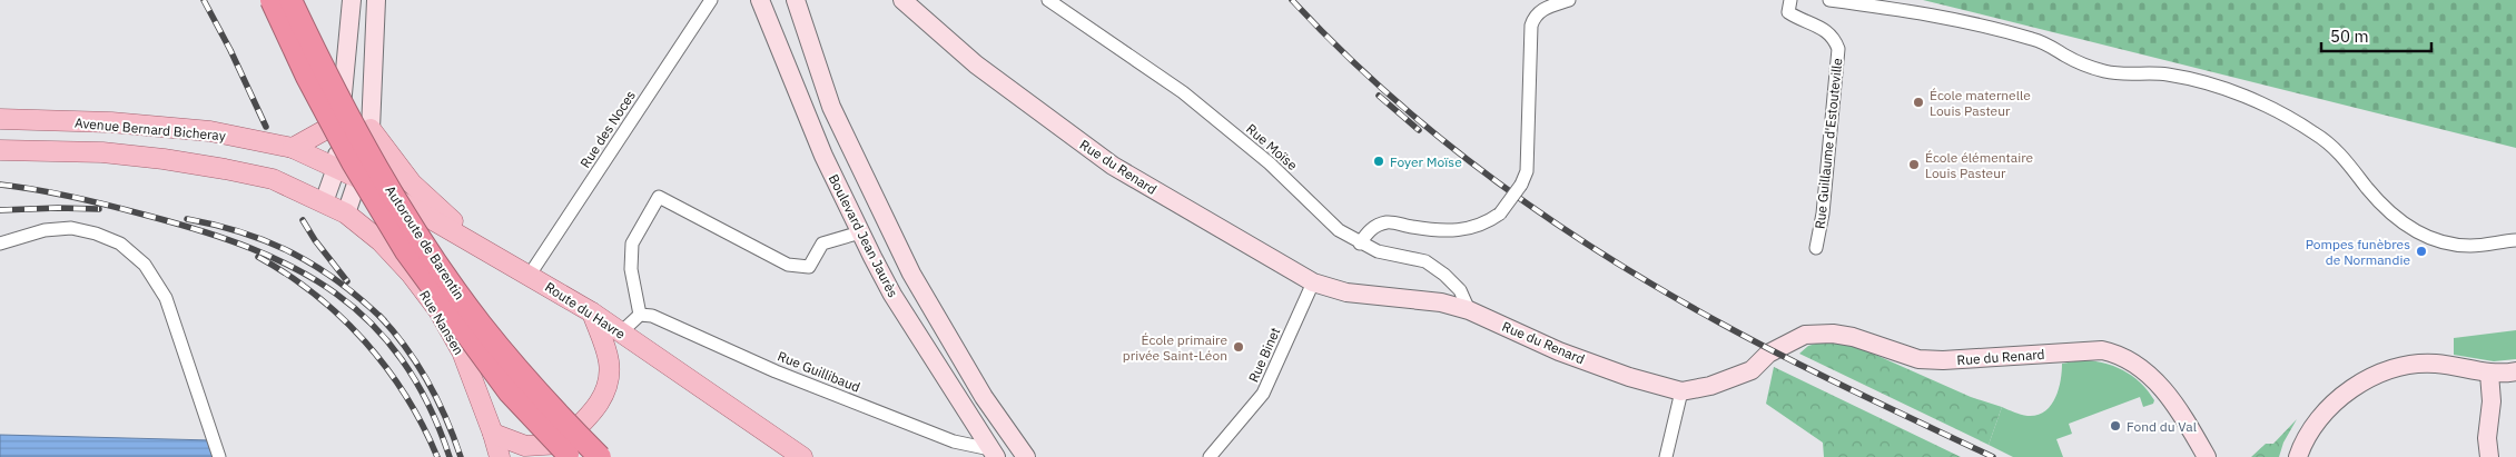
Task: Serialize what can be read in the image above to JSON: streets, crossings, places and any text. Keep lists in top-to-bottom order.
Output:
{
  "streets": {
    "highway": ["Autoroute de Barentin"],
    "main road": ["Avenue Bernard Bicheray", "Route du Havre", "Rue Nansen"],
    "street": [
      "Rue des Noces",
      "Rue Guillaume d'Estouteville",
      "Rue Moïse",
      "Rue du Renard",
      "Boulevard Jean Jaurès",
      "Rue Binet",
      "Rue Guillibaud"
    ]
  },
  "crossings": [
    ["Avenue Bernard Bicheray", "Route du Havre"],
    ["Avenue Bernard Bicheray", "Rue Nansen"],
    ["Rue des Noces", "Route du Havre"],
    ["Rue Moïse", "Rue du Renard"],
    ["Rue du Renard", "Rue Binet"],
    ["Boulevard Jean Jaurès", "Rue Guillibaud"]
  ],
  "places": [
    "École maternelle Louis Pasteur",
    "Foyer Moïse",
    "École élémentaire Louis Pasteur",
    "Pompes funèbres de Normandie",
    "École primaire privée Saint-Léon",
    "Fond du Val"
  ],
  "scale_bar": "50 m"
}
